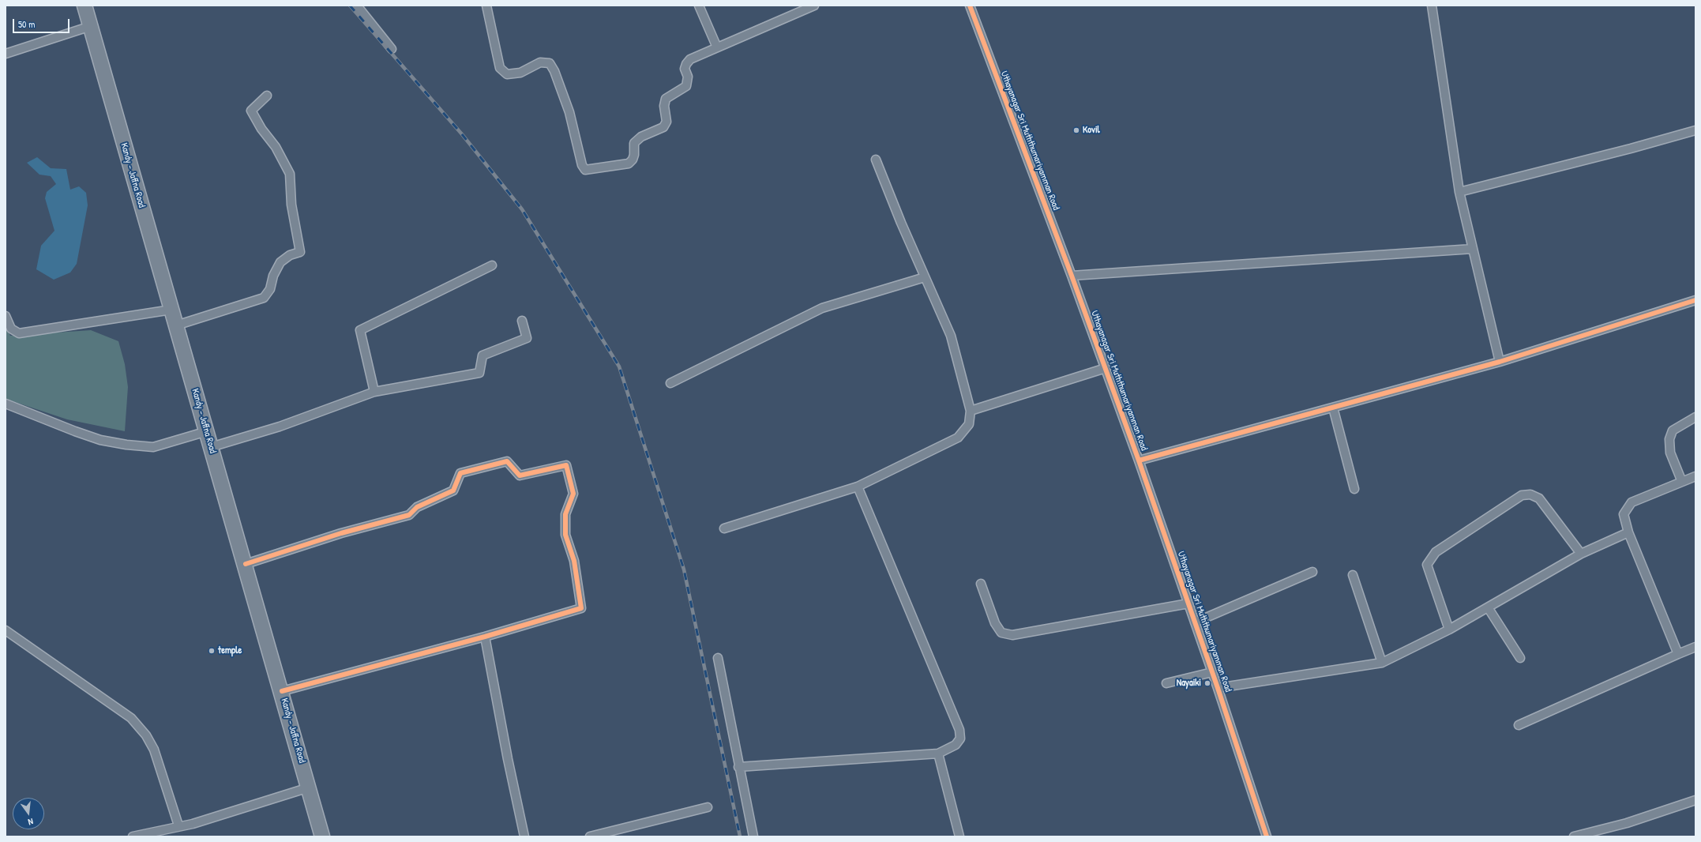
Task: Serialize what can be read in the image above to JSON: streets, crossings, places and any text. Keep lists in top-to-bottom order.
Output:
{
  "streets": {
    "highway": ["Kandy - Jaffna Road"],
    "street": ["Uthayanagar Sri Muththumariyamman Road"]
  },
  "places": ["Kovil", "temple", "Nayaiki"],
  "scale_bar": "50 m",
  "north": "bottom"
}
